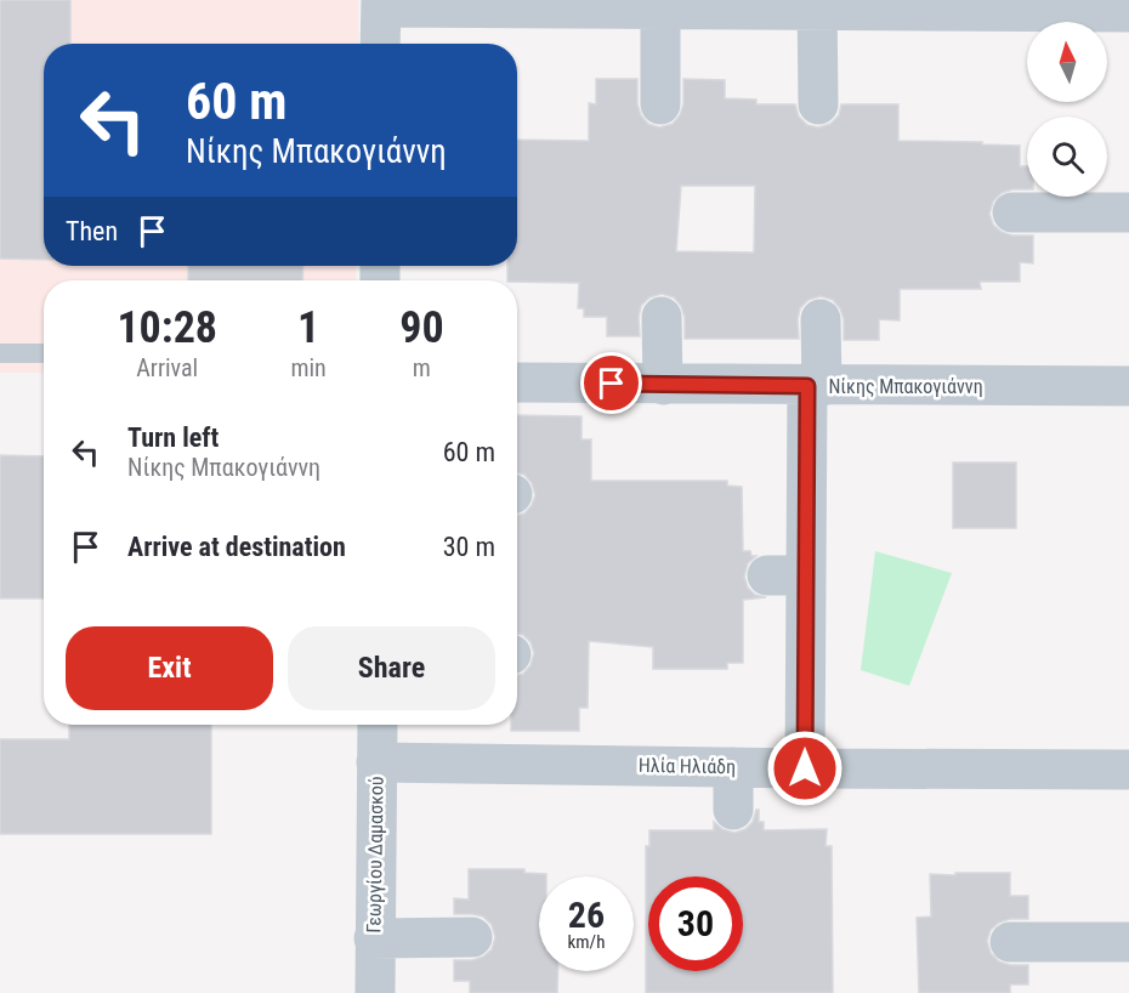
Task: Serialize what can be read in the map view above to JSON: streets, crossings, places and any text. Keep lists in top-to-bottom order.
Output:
{
  "streets": {
    "street": ["Νίκης Μπακογιάννη", "Ηλία Ηλιάδη", "Γεωργίου Δαμασκού"]
  },
  "crossings": [
    ["Ηλία Ηλιάδη", "Γεωργίου Δαμασκού"]
  ],
  "north": "top",
  "page": {
    "turn": ["60 m", "Νίκης Μπακογιάννη"],
    "then": "Then",
    "eta": [
      "10:28",
      "Arrival",
      "1",
      "min",
      "90",
      "m"
    ],
    "list": [
      {
        "name": "Turn left",
        "note": "Νίκης Μπακογιάννη",
        "value": "60 m"
      },
      {
        "name": "Arrive at destination",
        "value": "30 m"
      }
    ],
    "buttons": ["Exit", "Share"],
    "speed": "26 km/h",
    "limit": "30"
  }
}
